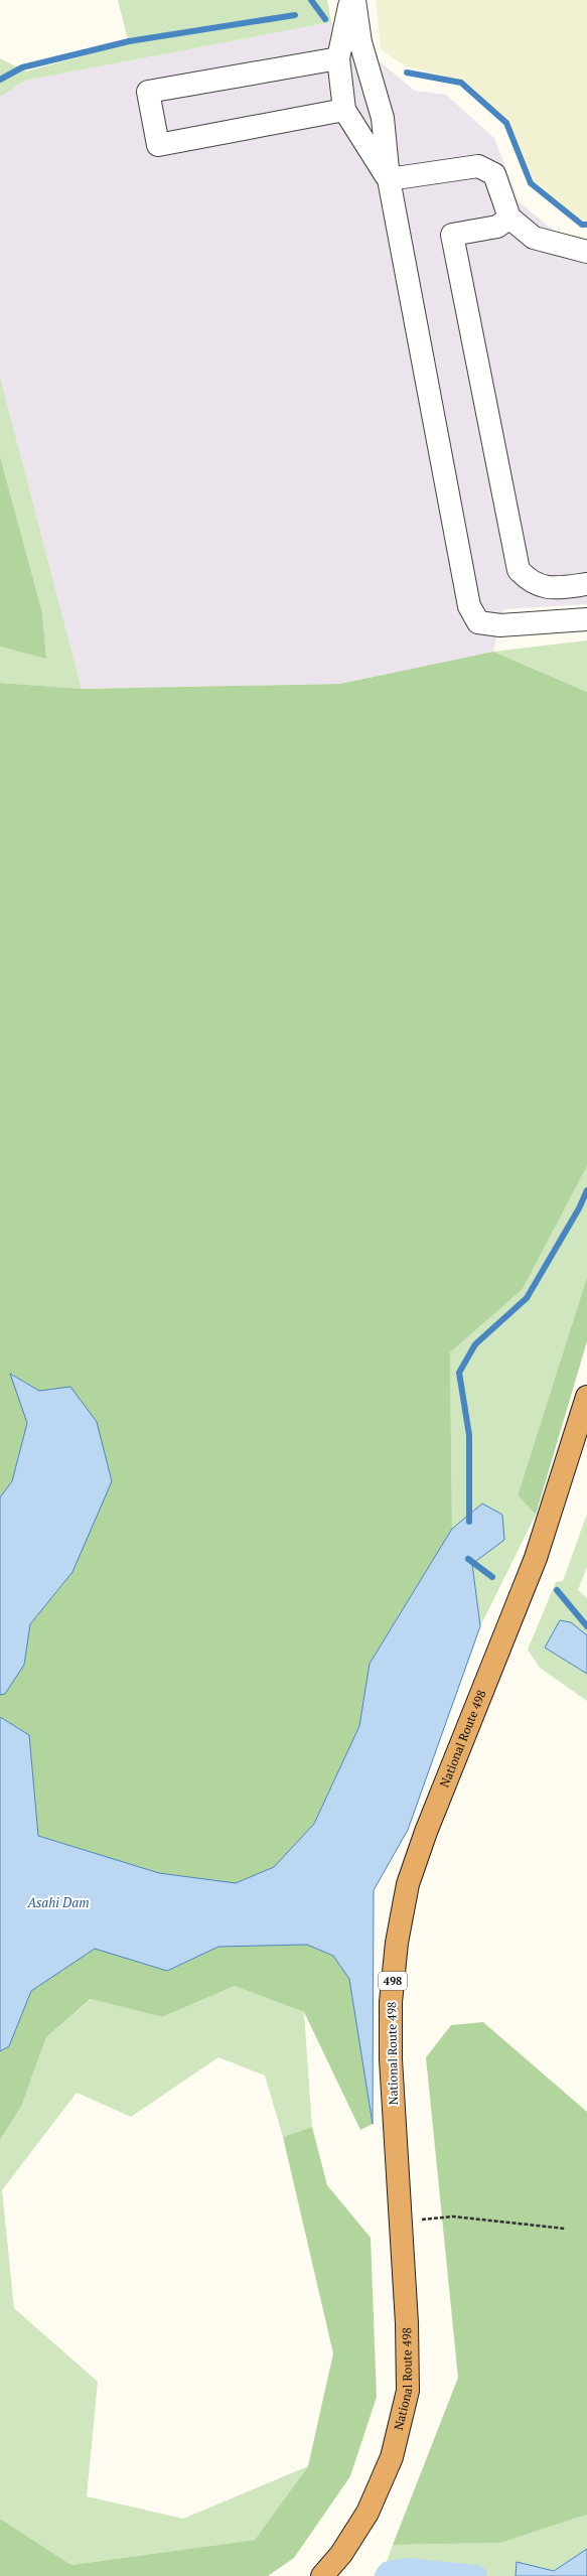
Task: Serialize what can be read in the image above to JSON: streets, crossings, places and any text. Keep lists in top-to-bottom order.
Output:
{
  "streets": {
    "highway": ["National Route 498", "498"]
  },
  "water": ["Asahi Dam"]
}
